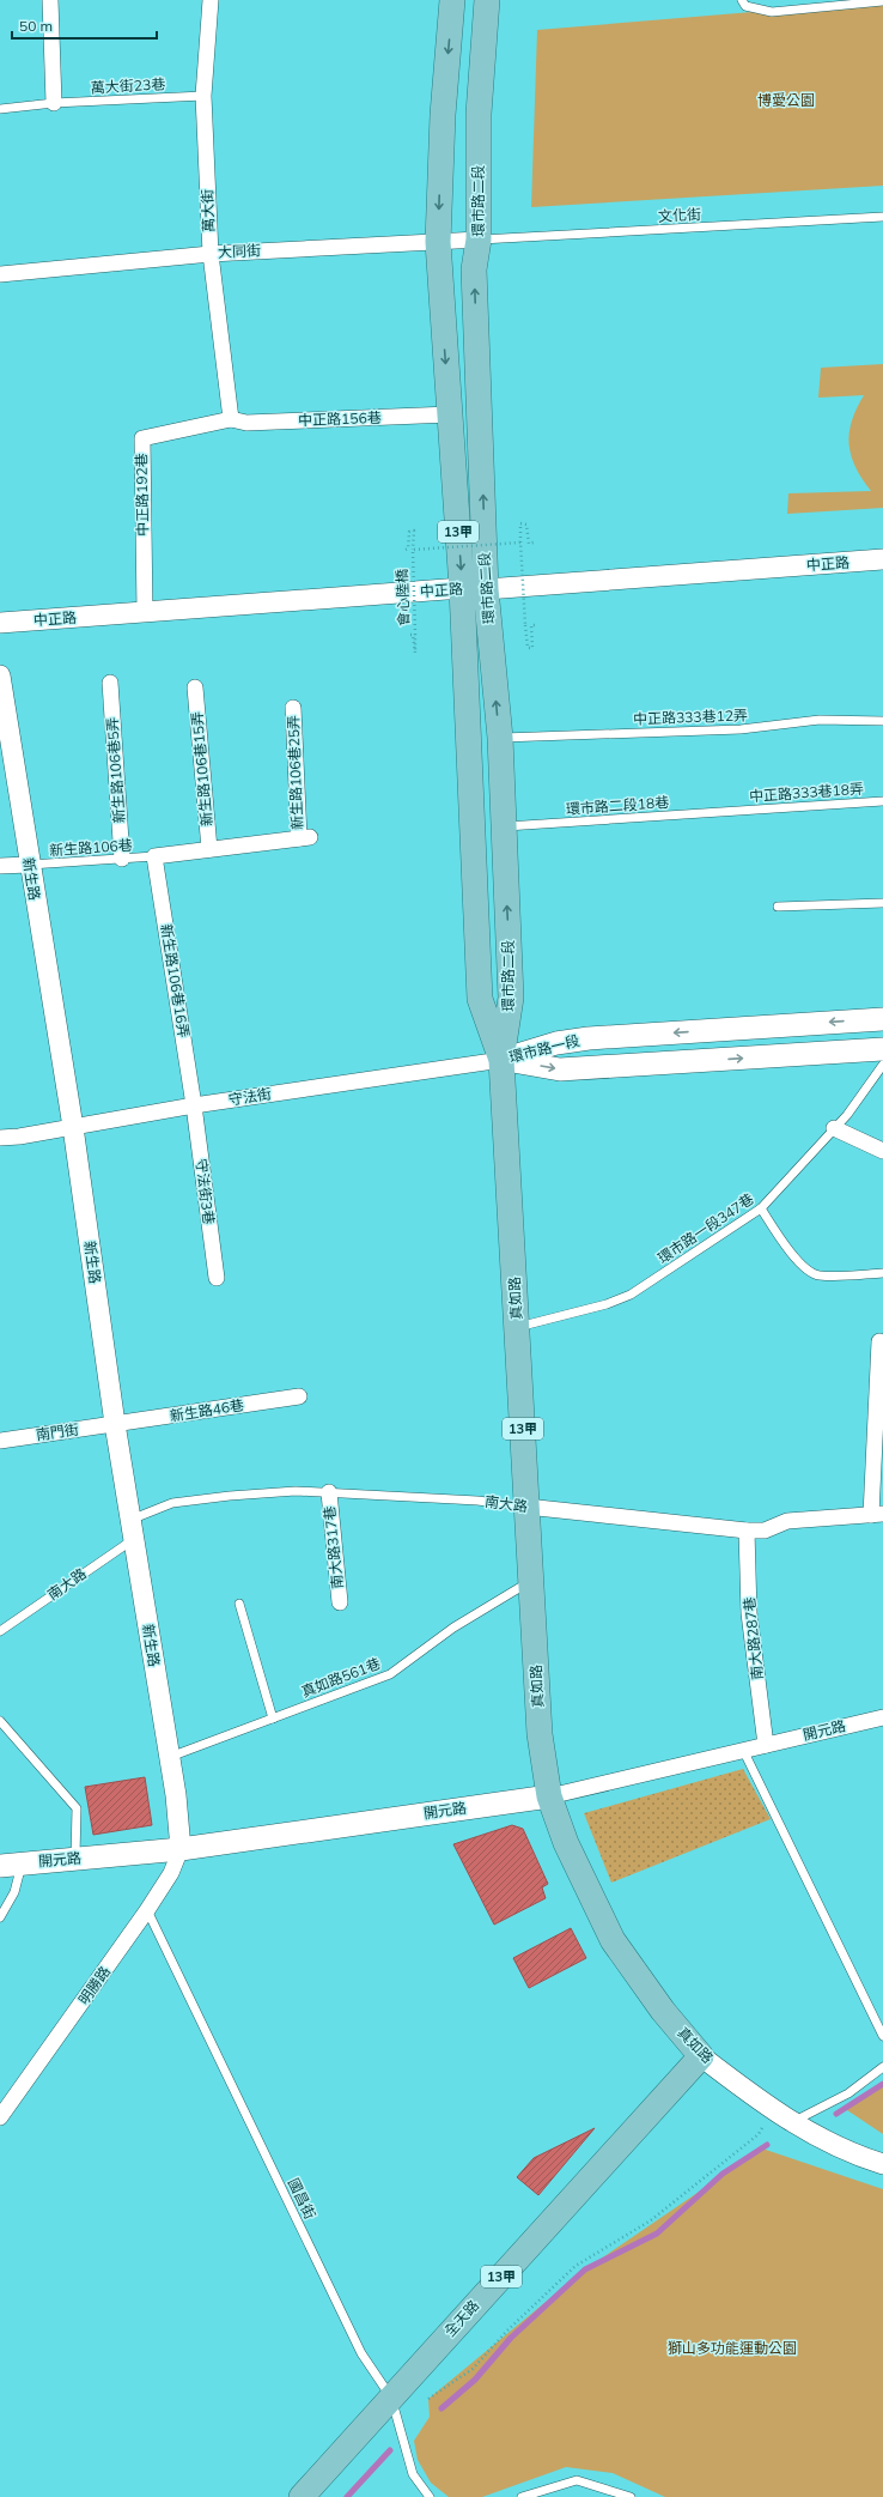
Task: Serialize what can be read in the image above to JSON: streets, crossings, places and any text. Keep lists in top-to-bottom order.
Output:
{
  "streets": {
    "main road": [
      "環市路二段",
      "13甲",
      "環市路一段",
      "真如路",
      "開元路",
      "全天路"
    ],
    "street": [
      "萬大街",
      "大同街",
      "中正路156巷",
      "中正路192巷",
      "中正路",
      "新生路106巷15弄",
      "新生路106巷5弄",
      "新生路106巷25弄",
      "新生路",
      "新生路106巷16弄",
      "守法街",
      "守法街3巷",
      "新生路46巷",
      "南門街",
      "南大路",
      "南大路317巷",
      "南大路287巷",
      "明勝路"
    ],
    "lane": [
      "萬大街23巷",
      "文化街",
      "中正路333巷12弄",
      "中正路333巷18弄",
      "環市路二段18巷",
      "新生路106巷",
      "環市路一段347巷",
      "真如路561巷",
      "國昌街"
    ],
    "path": ["會心陸橋"]
  },
  "crossings": [
    ["萬大街23巷", "萬大街"],
    ["環市路二段", "文化街"],
    ["環市路二段", "大同街"],
    ["環市路二段", "中正路156巷"],
    ["環市路二段", "中正路"],
    ["環市路二段", "中正路333巷12弄"],
    ["環市路二段", "環市路二段18巷"],
    ["環市路二段", "環市路一段"],
    ["環市路二段", "守法街"],
    ["環市路二段", "真如路"],
    ["萬大街", "大同街"],
    ["萬大街", "中正路156巷"],
    ["萬大街", "中正路192巷"],
    ["文化街", "大同街"],
    ["中正路156巷", "中正路192巷"],
    ["中正路192巷", "中正路"],
    ["新生路106巷15弄", "新生路106巷25弄"],
    ["新生路106巷5弄", "新生路106巷"],
    ["中正路333巷18弄", "環市路二段18巷"],
    ["新生路106巷", "新生路"],
    ["新生路106巷", "新生路106巷16弄"],
    ["新生路", "守法街"],
    ["新生路", "新生路46巷"],
    ["新生路", "南門街"],
    ["新生路", "南大路"],
    ["新生路", "真如路561巷"],
    ["新生路", "開元路"],
    ["新生路", "明勝路"],
    ["新生路106巷16弄", "守法街"],
    ["新生路106巷16弄", "守法街3巷"],
    ["環市路一段", "守法街"],
    ["環市路一段", "真如路"],
    ["守法街", "守法街3巷"],
    ["守法街", "真如路"],
    ["環市路一段347巷", "真如路"],
    ["真如路", "南大路"],
    ["真如路", "真如路561巷"],
    ["真如路", "開元路"],
    ["真如路", "全天路"],
    ["新生路46巷", "南門街"],
    ["南大路", "南大路317巷"],
    ["南大路", "南大路287巷"],
    ["南大路287巷", "開元路"],
    ["開元路", "明勝路"],
    ["明勝路", "國昌街"],
    ["國昌街", "全天路"]
  ],
  "parks": ["博愛公園", "獅山多功能運動公園"],
  "scale_bar": "50 m"
}
